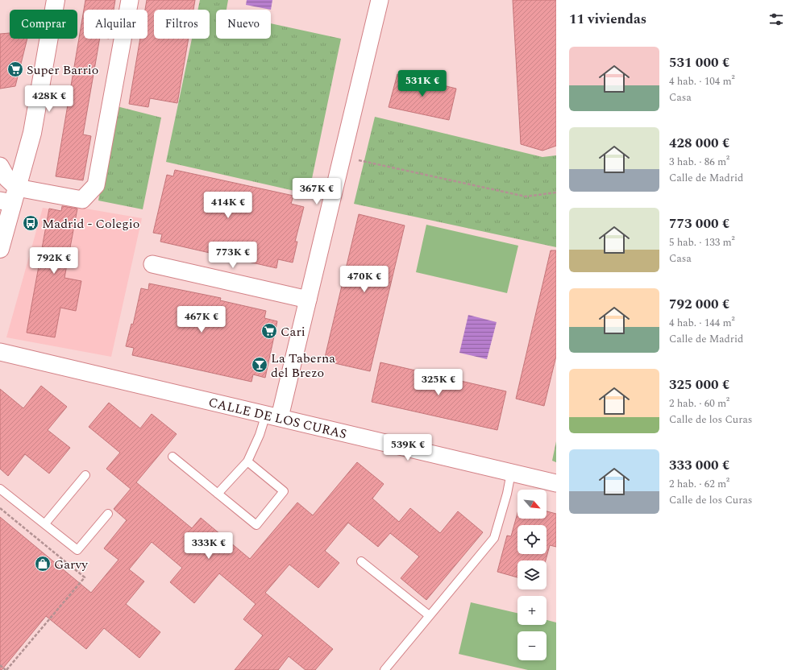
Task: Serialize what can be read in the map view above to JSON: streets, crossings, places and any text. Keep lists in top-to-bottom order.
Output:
{
  "streets": {
    "street": ["CALLE DE LOS CURAS"]
  },
  "places": {
    "supermarket": ["Super Barrio", "Cari"],
    "bus stop": ["Madrid - Colegio"],
    "bar": ["La Taberna del Brezo"],
    "shop": ["Garvy"]
  },
  "north": "bottom right",
  "page": {
    "heading": "11 viviendas",
    "chip": [
      "Comprar",
      "Alquilar",
      "Filtros",
      "Nuevo"
    ],
    "list": [
      {
        "name": "531 000 €",
        "note": "4 hab. · 104 m² · Casa"
      },
      {
        "name": "428 000 €",
        "note": "3 hab. · 86 m² · Calle de Madrid"
      },
      {
        "name": "773 000 €",
        "note": "5 hab. · 133 m² · Casa"
      },
      {
        "name": "792 000 €",
        "note": "4 hab. · 144 m² · Calle de Madrid"
      },
      {
        "name": "325 000 €",
        "note": "2 hab. · 60 m² · Calle de los Curas"
      },
      {
        "name": "333 000 €",
        "note": "2 hab. · 62 m² · Calle de los Curas"
      }
    ],
    "price": [
      "531K €",
      "428K €",
      "367K €",
      "414K €",
      "773K €",
      "792K €",
      "470K €",
      "467K €",
      "325K €",
      "539K €",
      "333K €"
    ],
    "map_buttons": ["+", "−"]
  }
}
